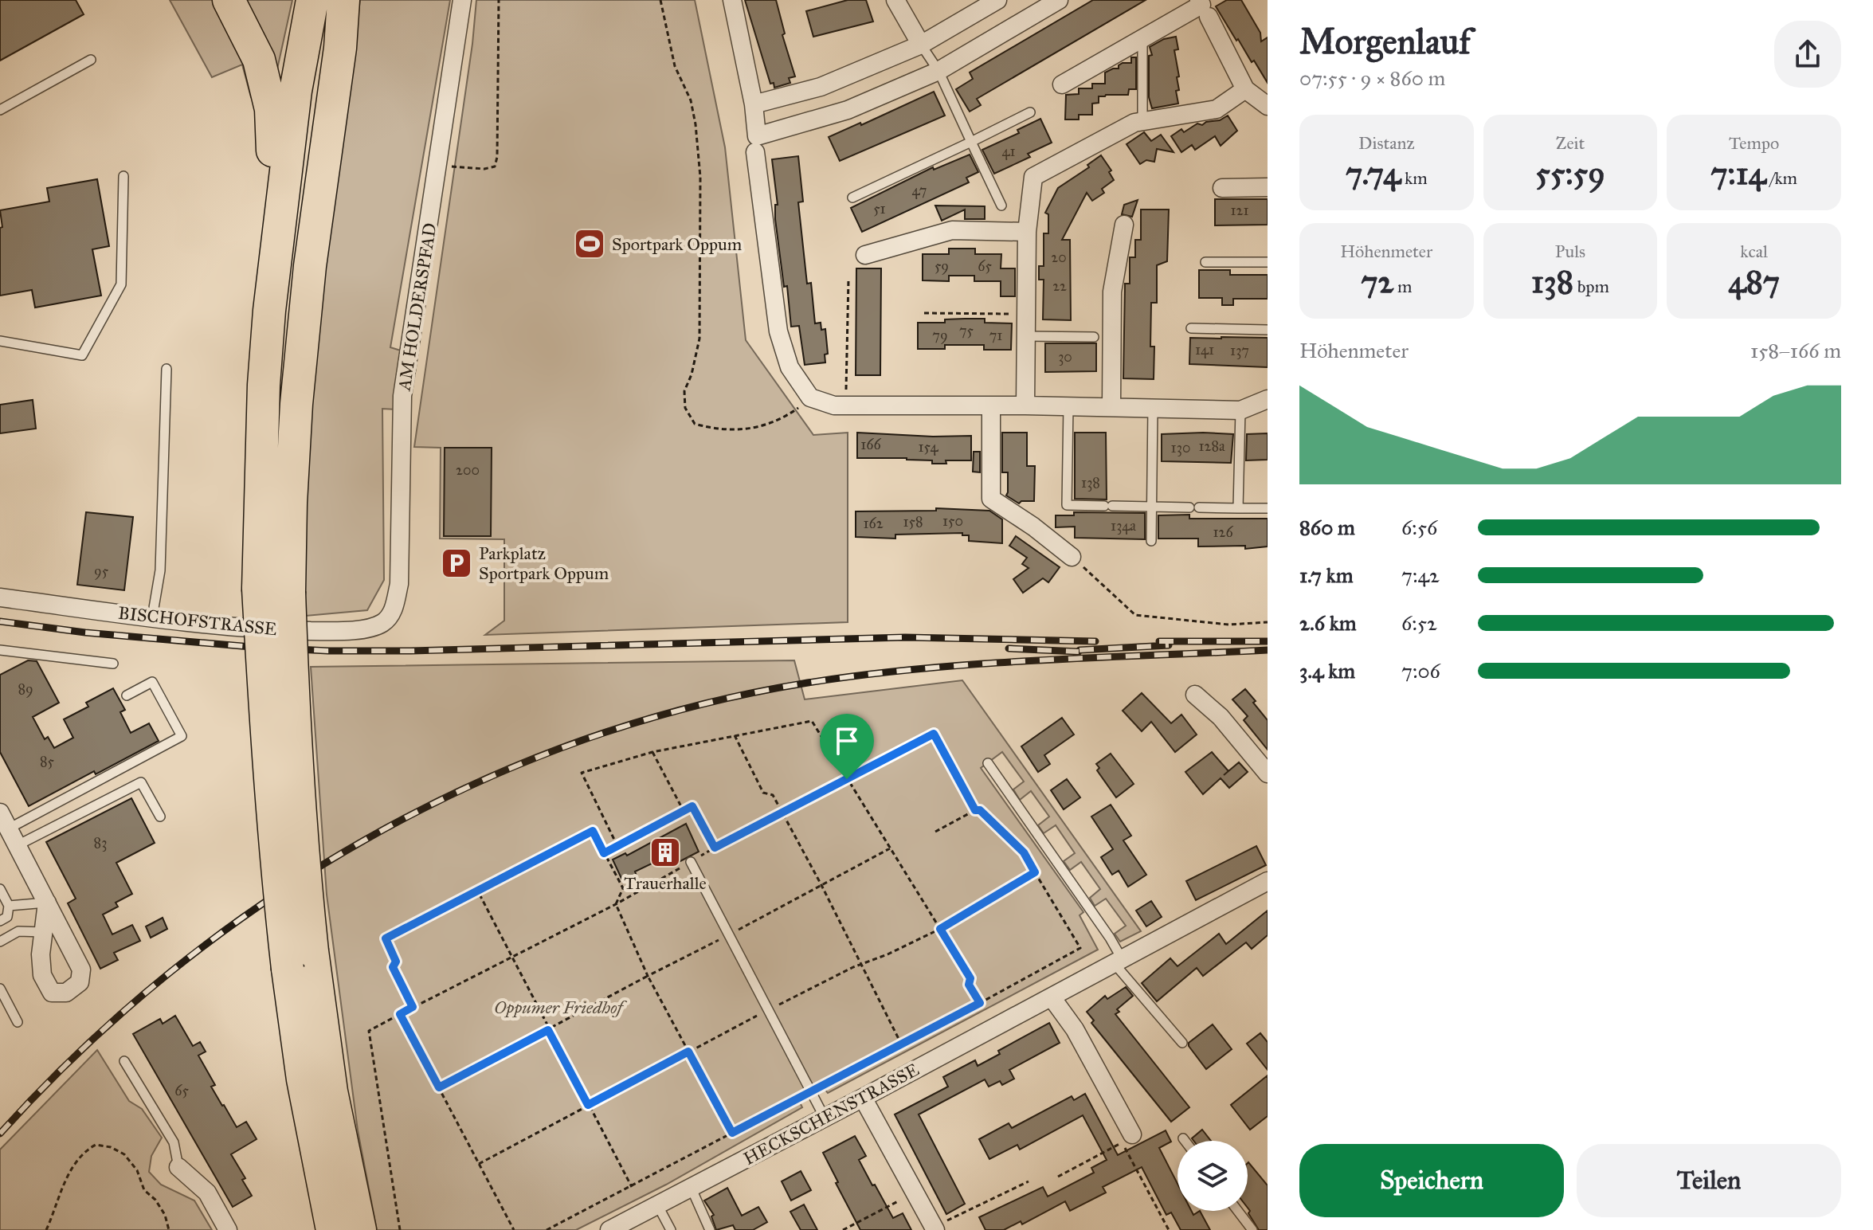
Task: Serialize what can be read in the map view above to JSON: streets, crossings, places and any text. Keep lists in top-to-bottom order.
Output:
{
  "streets": {
    "street": ["AM HOLDERSPFAD", "BISCHOFSTRASSE", "HECKSCHENSTRASSE"]
  },
  "crossings": [
    ["AM HOLDERSPFAD", "BISCHOFSTRASSE"]
  ],
  "parks": ["Oppumer Friedhof"],
  "places": {
    "sports": ["Sportpark Oppum"],
    "parking": ["Parkplatz Sportpark Oppum"],
    "building": ["Trauerhalle"]
  },
  "house_numbers": [
    "41",
    "47",
    "51",
    "121",
    "20",
    "59",
    "65",
    "22",
    "75",
    "79",
    "71",
    "141",
    "137",
    "30",
    "166",
    "128a",
    "154",
    "130",
    "200",
    "138",
    "150",
    "158",
    "162",
    "134a",
    "126",
    "95",
    "89",
    "85",
    "83",
    "65"
  ],
  "page": {
    "heading": ["Morgenlauf", "07:55 · 9 × 860 m"],
    "stats": [
      ["Distanz", "7.74 km"],
      ["Zeit", "55:59"],
      ["Tempo", "7:14 /km"],
      ["Höhenmeter", "72 m"],
      ["Puls", "138 bpm"],
      ["kcal", "487"]
    ],
    "chart": ["Höhenmeter", "158–166 m"],
    "list": [
      {
        "name": "860 m",
        "note": "6:56"
      },
      {
        "name": "1.7 km",
        "note": "7:42"
      },
      {
        "name": "2.6 km",
        "note": "6:52"
      },
      {
        "name": "3.4 km",
        "note": "7:06"
      }
    ],
    "buttons": ["Speichern", "Teilen"]
  }
}
